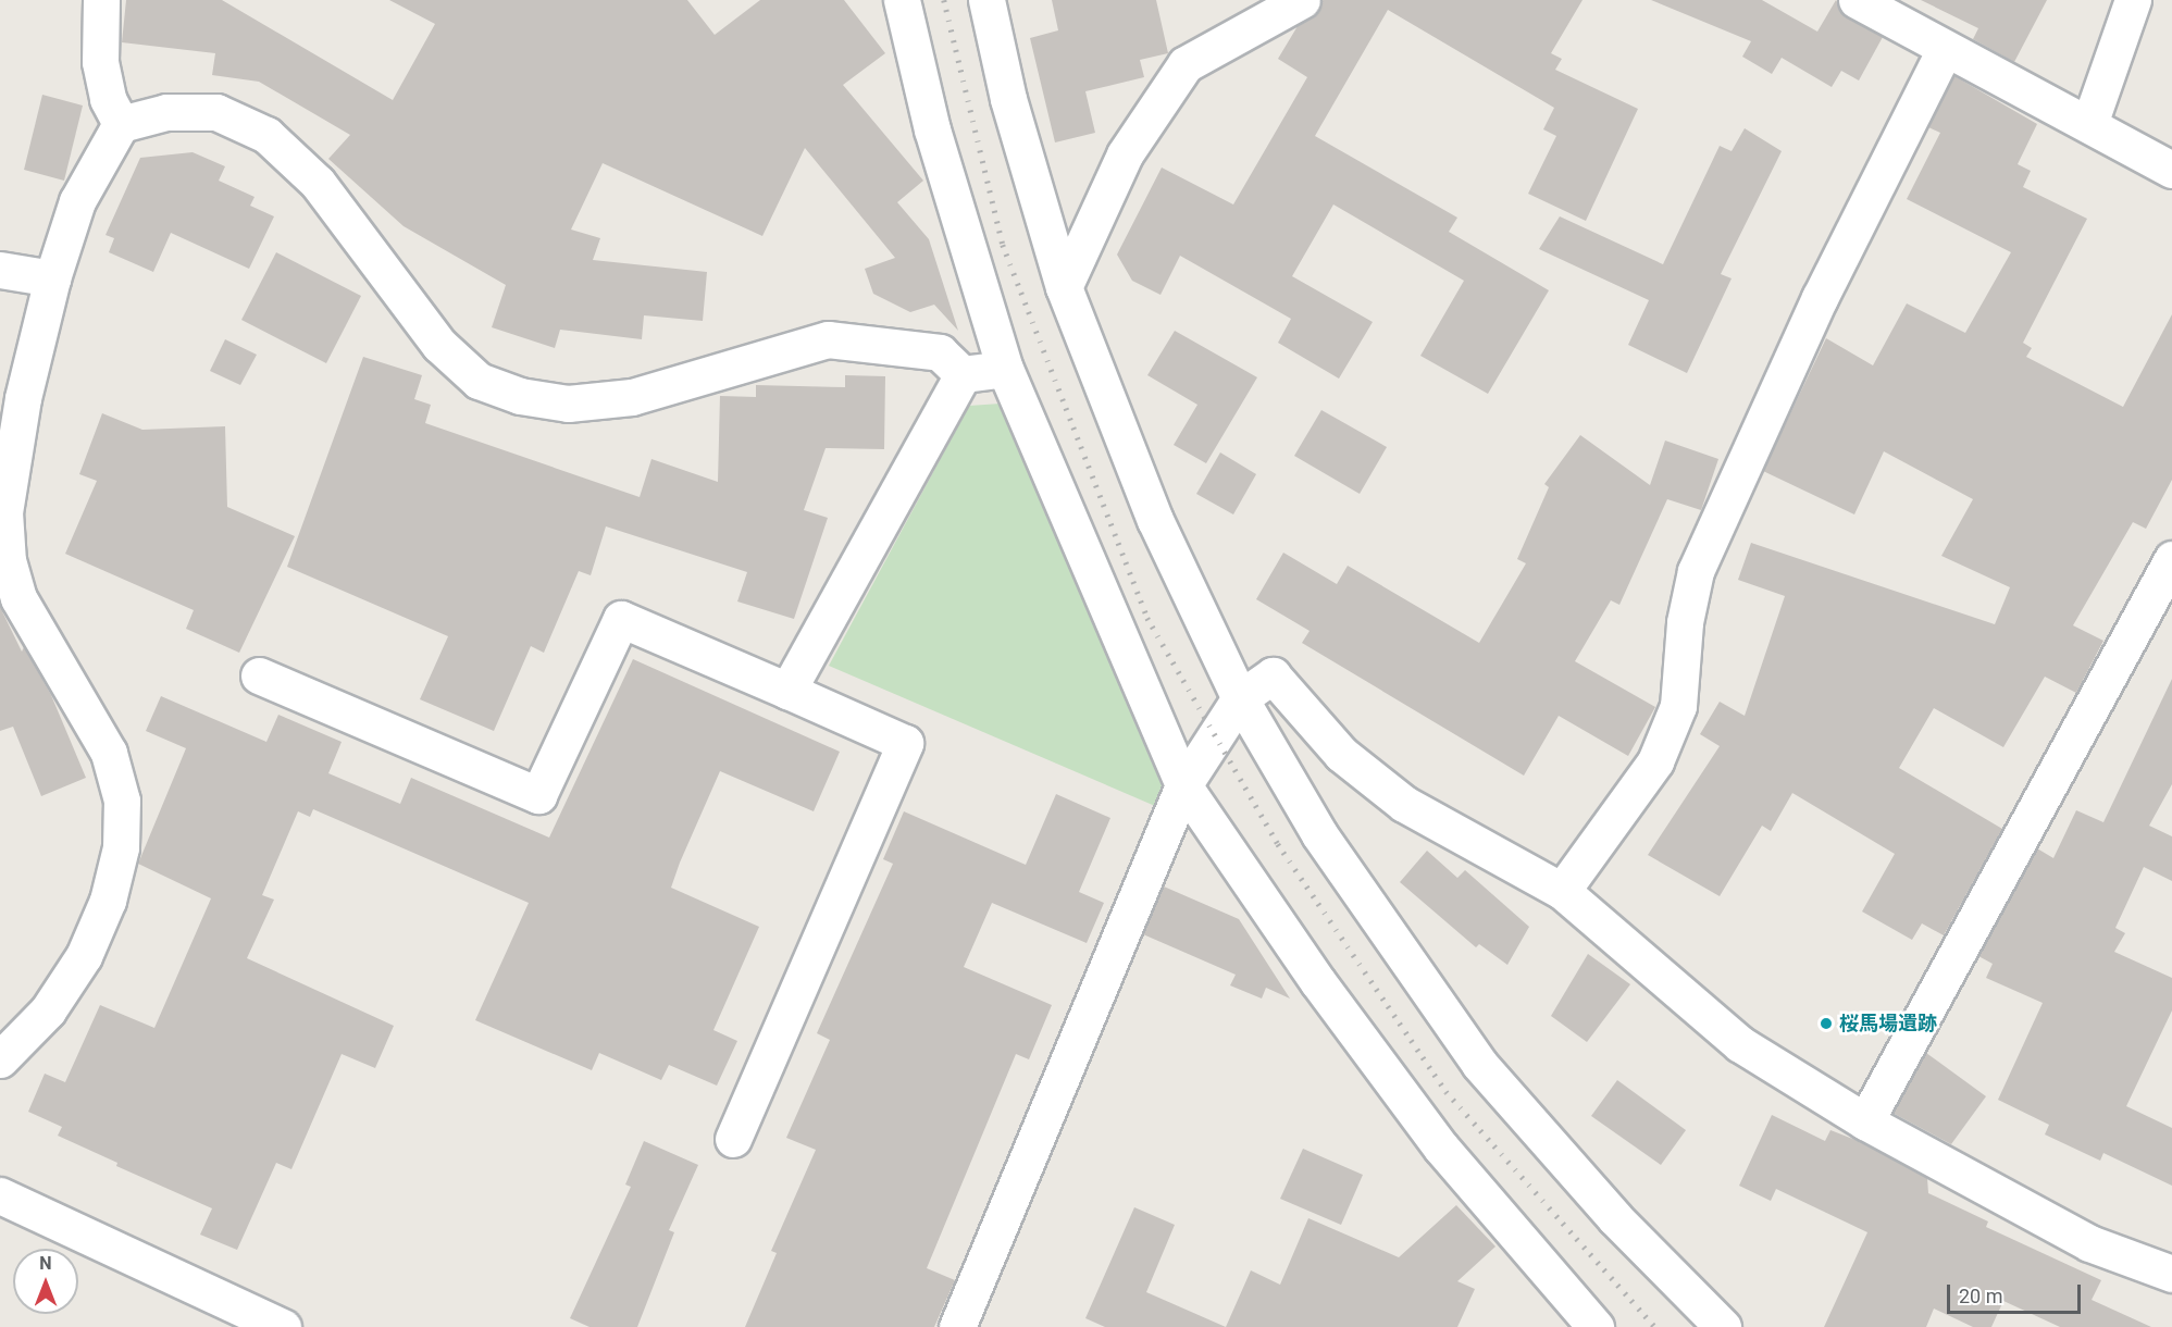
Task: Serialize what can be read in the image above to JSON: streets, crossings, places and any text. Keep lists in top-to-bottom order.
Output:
{
  "places": ["桜馬場遺跡"],
  "scale_bar": "20 m",
  "north": "top"
}
